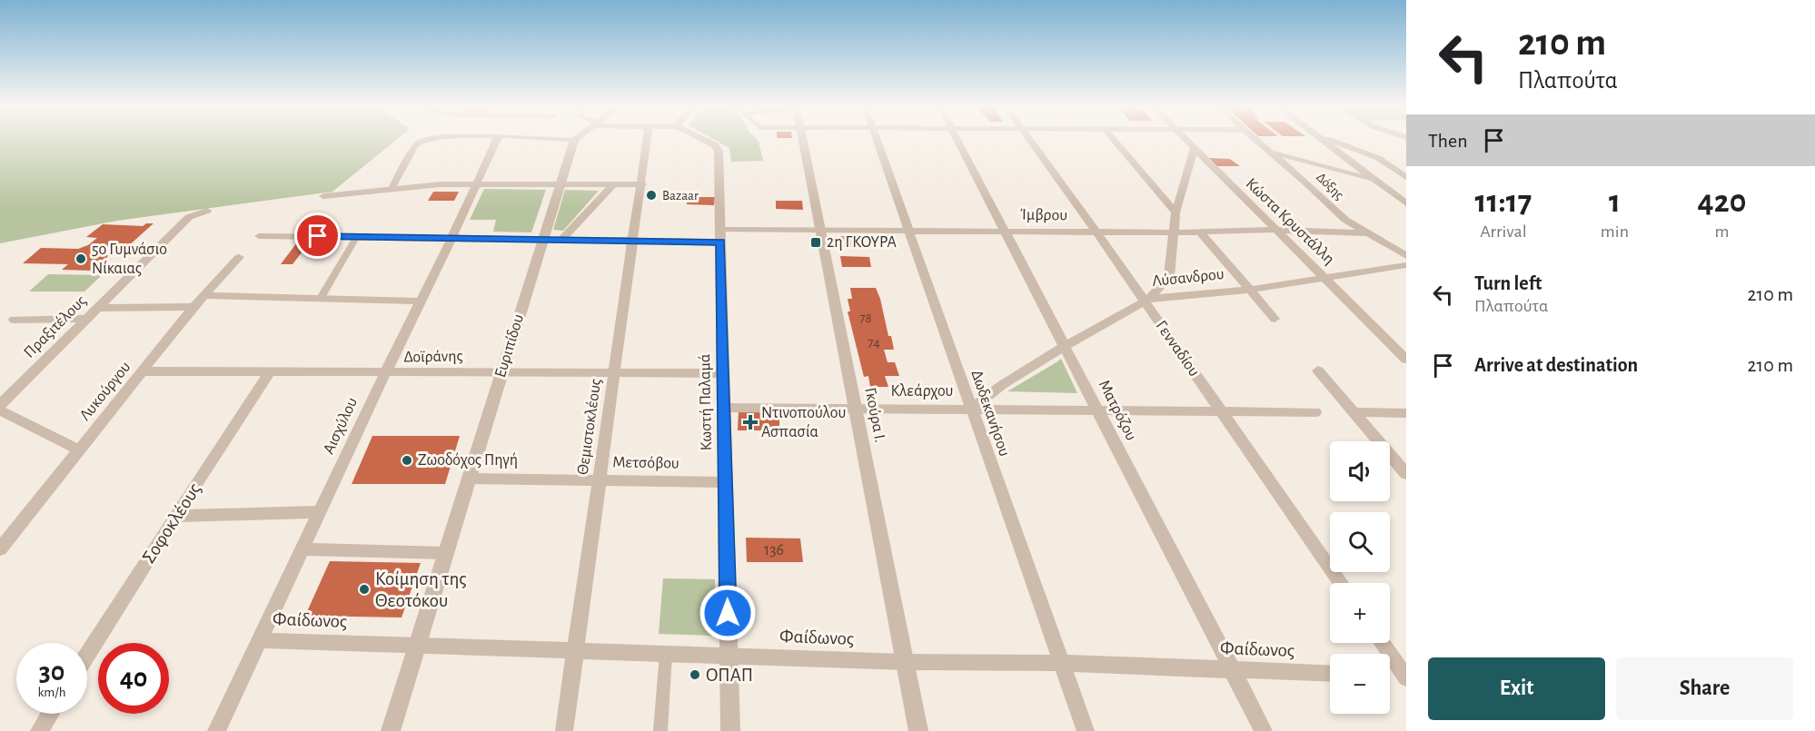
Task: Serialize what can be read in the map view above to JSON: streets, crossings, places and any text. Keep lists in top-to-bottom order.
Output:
{
  "streets": {
    "street": [
      "Δόξης",
      "Ίμβρου",
      "Κώστα Κρυστάλλη",
      "Λύσανδρου",
      "Πραξιτέλους",
      "Ευριπίδου",
      "Γενναδίου",
      "Δοϊράνης",
      "Λυκούργου",
      "Κλεάρχου",
      "Κωστή Παλαμά",
      "Ματρόζου",
      "Δωδεκανήσου",
      "Γκούρα Ι.",
      "Αισχύλου",
      "Θεμιστοκλέους",
      "Μετσόβου",
      "Σοφοκλέους",
      "Φαίδωνος"
    ]
  },
  "crossings": [
    ["Δόξης", "Ίμβρου"],
    ["Ίμβρου", "Κώστα Κρυστάλλη"],
    ["Ίμβρου", "Ευριπίδου"],
    ["Ίμβρου", "Γενναδίου"],
    ["Ίμβρου", "Κωστή Παλαμά"],
    ["Ίμβρου", "Ματρόζου"],
    ["Ίμβρου", "Δωδεκανήσου"],
    ["Ίμβρου", "Γκούρα Ι."],
    ["Ίμβρου", "Αισχύλου"],
    ["Ίμβρου", "Θεμιστοκλέους"],
    ["Κώστα Κρυστάλλη", "Λύσανδρου"],
    ["Λύσανδρου", "Γενναδίου"],
    ["Λύσανδρου", "Κλεάρχου"],
    ["Λύσανδρου", "Ματρόζου"],
    ["Λύσανδρου", "Δωδεκανήσου"],
    ["Ευριπίδου", "Δοϊράνης"],
    ["Ευριπίδου", "Μετσόβου"],
    ["Ευριπίδου", "Φαίδωνος"],
    ["Γενναδίου", "Κλεάρχου"],
    ["Δοϊράνης", "Λυκούργου"],
    ["Δοϊράνης", "Κωστή Παλαμά"],
    ["Δοϊράνης", "Αισχύλου"],
    ["Δοϊράνης", "Θεμιστοκλέους"],
    ["Δοϊράνης", "Σοφοκλέους"],
    ["Κλεάρχου", "Κωστή Παλαμά"],
    ["Κλεάρχου", "Ματρόζου"],
    ["Κλεάρχου", "Δωδεκανήσου"],
    ["Κλεάρχου", "Γκούρα Ι."],
    ["Κωστή Παλαμά", "Μετσόβου"],
    ["Κωστή Παλαμά", "Φαίδωνος"],
    ["Ματρόζου", "Φαίδωνος"],
    ["Δωδεκανήσου", "Φαίδωνος"],
    ["Γκούρα Ι.", "Φαίδωνος"],
    ["Αισχύλου", "Φαίδωνος"],
    ["Θεμιστοκλέους", "Μετσόβου"],
    ["Θεμιστοκλέους", "Φαίδωνος"]
  ],
  "places": {
    "other": [
      "Bazaar",
      "5o Γυμνάσιο Νίκαιας",
      "Ζωοδόχος Πηγή",
      "Κοίμηση της Θεοτόκου",
      "ΟΠΑΠ"
    ],
    "transit": ["2η ΓΚΟΥΡΑ"],
    "health": ["Ντινοπούλου Ασπασία"]
  },
  "house_numbers": ["78", "74", "136"],
  "page": {
    "turn": ["210 m", "Πλαπούτα"],
    "then": "Then",
    "eta": [
      "11:17",
      "Arrival",
      "1",
      "min",
      "420",
      "m"
    ],
    "list": [
      {
        "name": "Turn left",
        "note": "Πλαπούτα",
        "value": "210 m"
      },
      {
        "name": "Arrive at destination",
        "value": "210 m"
      }
    ],
    "map_buttons": ["+", "−"],
    "speed": "30 km/h",
    "limit": "40",
    "buttons": ["Exit", "Share"]
  }
}
